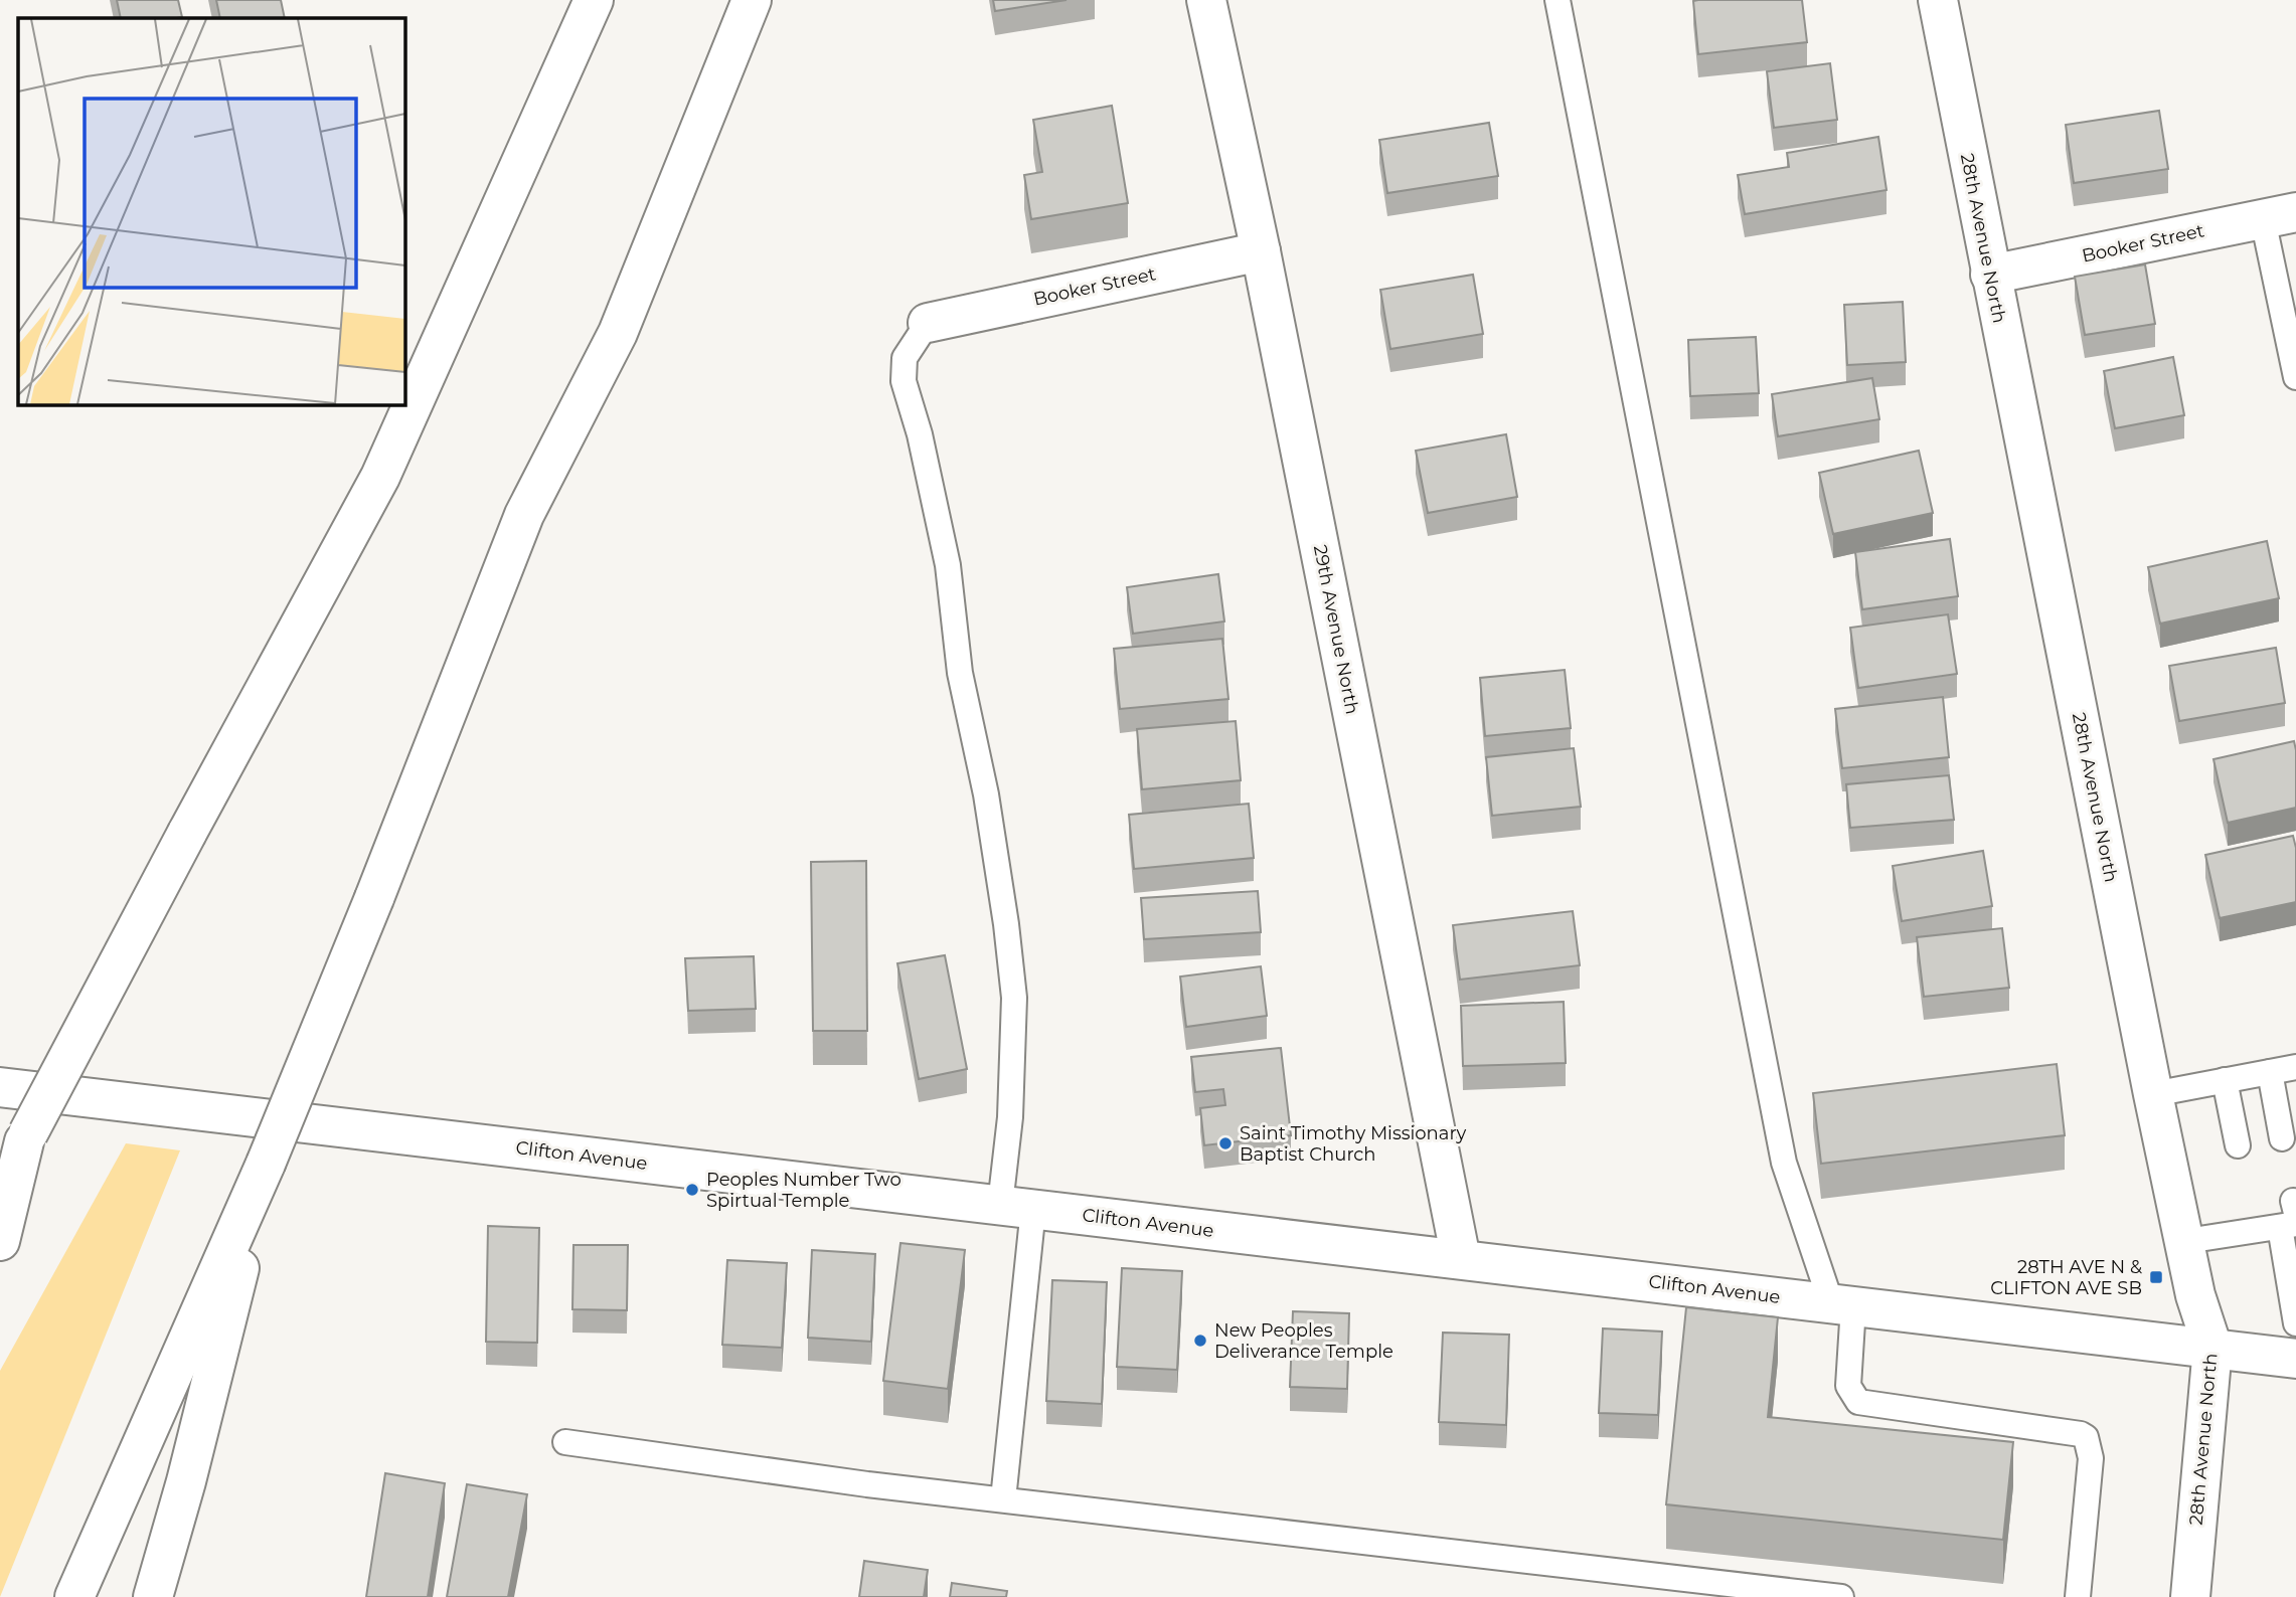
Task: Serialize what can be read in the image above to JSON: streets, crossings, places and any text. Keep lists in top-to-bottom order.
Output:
{
  "streets": {
    "main road": [
      "28th Avenue North",
      "Booker Street",
      "29th Avenue North",
      "Clifton Avenue"
    ]
  },
  "crossings": [
    ["28th Avenue North", "Booker Street"],
    ["28th Avenue North", "Clifton Avenue"],
    ["Booker Street", "29th Avenue North"],
    ["29th Avenue North", "Clifton Avenue"]
  ],
  "places": {
    "other": ["Saint Timothy Missionary Baptist Church", "Peoples Number Two Spirtual Temple", "New Peoples Deliverance Temple"],
    "transit": ["28TH AVE N & CLIFTON AVE SB"]
  }
}
